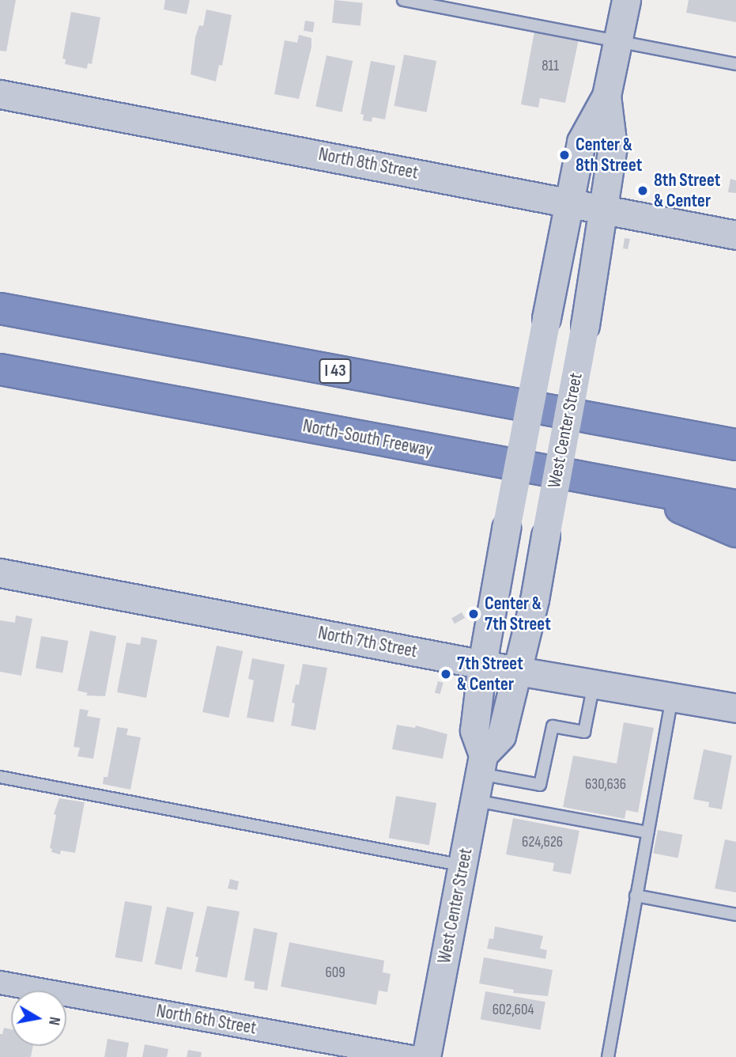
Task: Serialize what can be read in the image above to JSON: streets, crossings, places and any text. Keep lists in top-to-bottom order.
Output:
{
  "streets": {
    "highway": ["I 43", "North-South Freeway"],
    "street": [
      "North 8th Street",
      "West Center Street",
      "North 7th Street",
      "North 6th Street"
    ]
  },
  "crossings": [
    ["North 8th Street", "West Center Street"],
    ["West Center Street", "North 7th Street"]
  ],
  "places": [
    "Center & 8th Street",
    "8th Street & Center",
    "Center & 7th Street",
    "7th Street & Center"
  ],
  "house_numbers": [
    "811",
    "630,636",
    "624,626",
    "609",
    "602,604"
  ],
  "north": "right"
}
